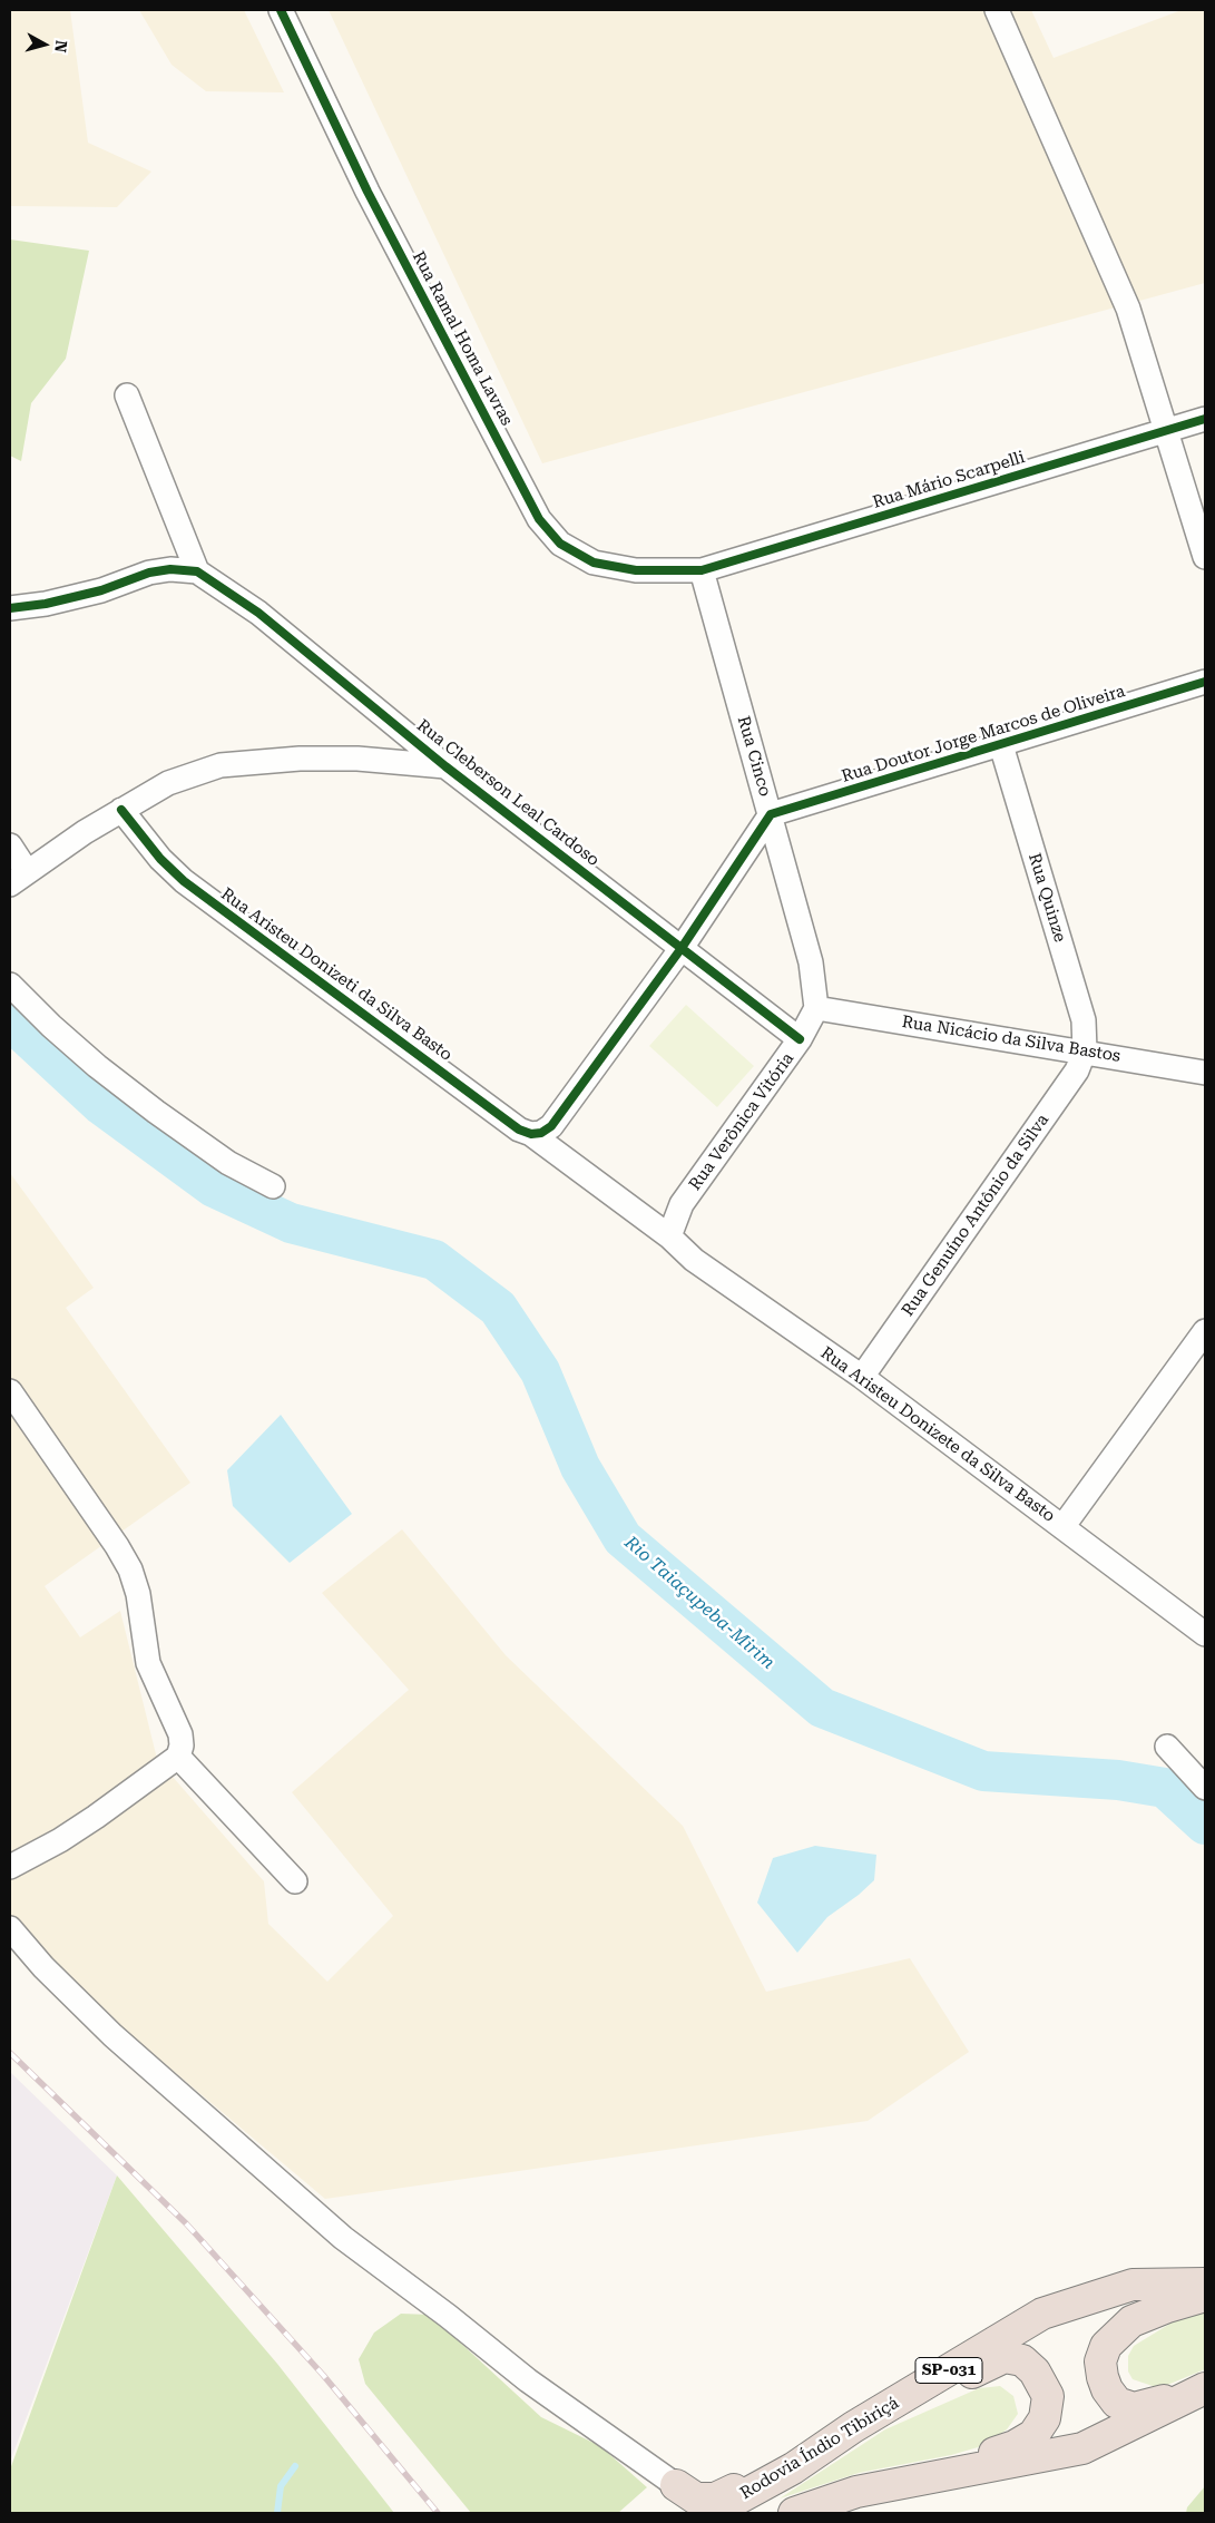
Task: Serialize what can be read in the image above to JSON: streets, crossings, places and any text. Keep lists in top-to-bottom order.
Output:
{
  "streets": {
    "highway": ["SP-031", "Rodovia Índio Tibiriçá"],
    "street": [
      "Rua Ramal Homa Lavras",
      "Rua Mário Scarpelli",
      "Rua Doutor Jorge Marcos de Oliveira",
      "Rua Cinco",
      "Rua Cleberson Leal Cardoso",
      "Rua Quinze",
      "Rua Aristeu Donizeti da Silva Basto",
      "Rua Nicácio da Silva Bastos",
      "Rua Verônica Vitória",
      "Rua Genuíno Antônio da Silva",
      "Rua Aristeu Donizete da Silva Basto"
    ]
  },
  "crossings": [
    ["Rua Ramal Homa Lavras", "Rua Mário Scarpelli"],
    ["Rua Ramal Homa Lavras", "Rua Cinco"],
    ["Rua Mário Scarpelli", "Rua Cinco"],
    ["Rua Doutor Jorge Marcos de Oliveira", "Rua Cinco"],
    ["Rua Doutor Jorge Marcos de Oliveira", "Rua Quinze"],
    ["Rua Cinco", "Rua Nicácio da Silva Bastos"],
    ["Rua Cinco", "Rua Verônica Vitória"],
    ["Rua Cleberson Leal Cardoso", "Rua Verônica Vitória"],
    ["Rua Quinze", "Rua Nicácio da Silva Bastos"],
    ["Rua Quinze", "Rua Genuíno Antônio da Silva"],
    ["Rua Aristeu Donizeti da Silva Basto", "Rua Verônica Vitória"],
    ["Rua Aristeu Donizeti da Silva Basto", "Rua Aristeu Donizete da Silva Basto"],
    ["Rua Nicácio da Silva Bastos", "Rua Verônica Vitória"],
    ["Rua Nicácio da Silva Bastos", "Rua Genuíno Antônio da Silva"],
    ["Rua Verônica Vitória", "Rua Aristeu Donizete da Silva Basto"],
    ["Rua Genuíno Antônio da Silva", "Rua Aristeu Donizete da Silva Basto"]
  ],
  "water": ["Rio Taiaçupeba-Mirim"],
  "north": "right"
}
